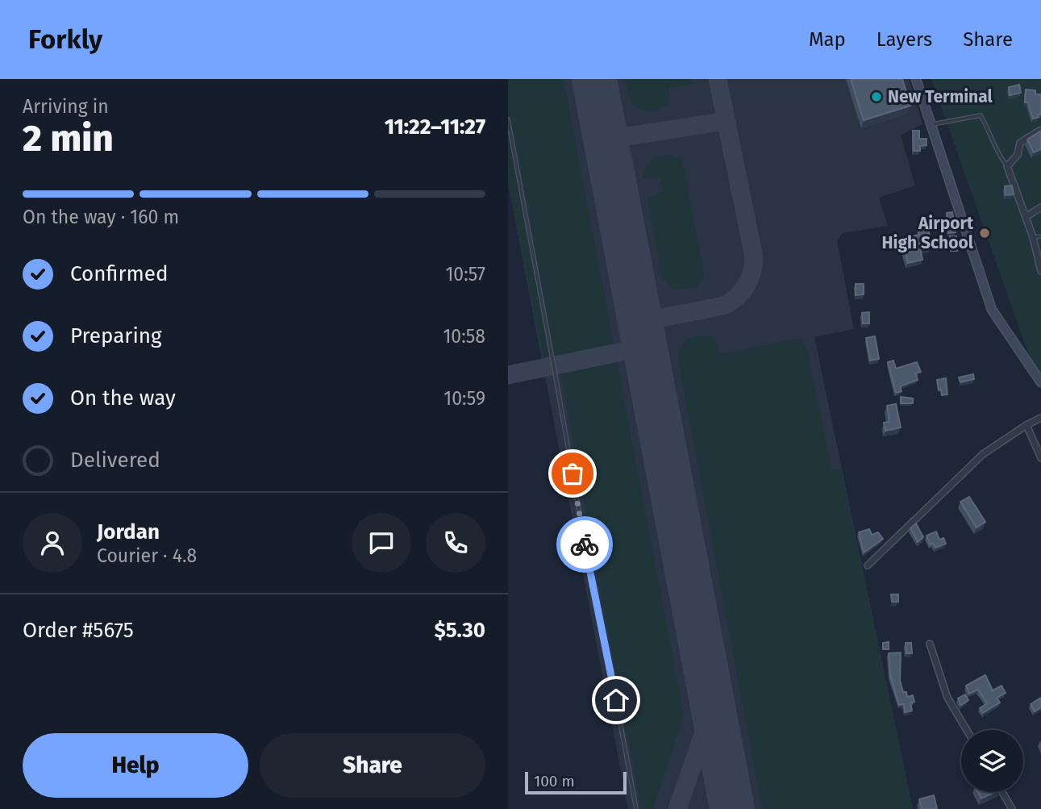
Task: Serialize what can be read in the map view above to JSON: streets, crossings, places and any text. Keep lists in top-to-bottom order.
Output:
{
  "places": ["New Terminal", "Airport High School"],
  "scale_bar": "100 m",
  "page": {
    "header": "Forkly",
    "nav": ["Map", "Layers", "Share"],
    "heading": ["2 min", "Arriving in", "11:22–11:27"],
    "panel": [
      "Jordan",
      "Courier · 4.8",
      "Order #5675",
      "$5.30"
    ],
    "bar": "On the way · 160 m",
    "list": [
      ["Confirmed", "10:57"],
      ["Preparing", "10:58"],
      ["On the way", "10:59"],
      "Delivered"
    ],
    "buttons": ["Help", "Share"],
    "scale": "100 m"
  }
}
